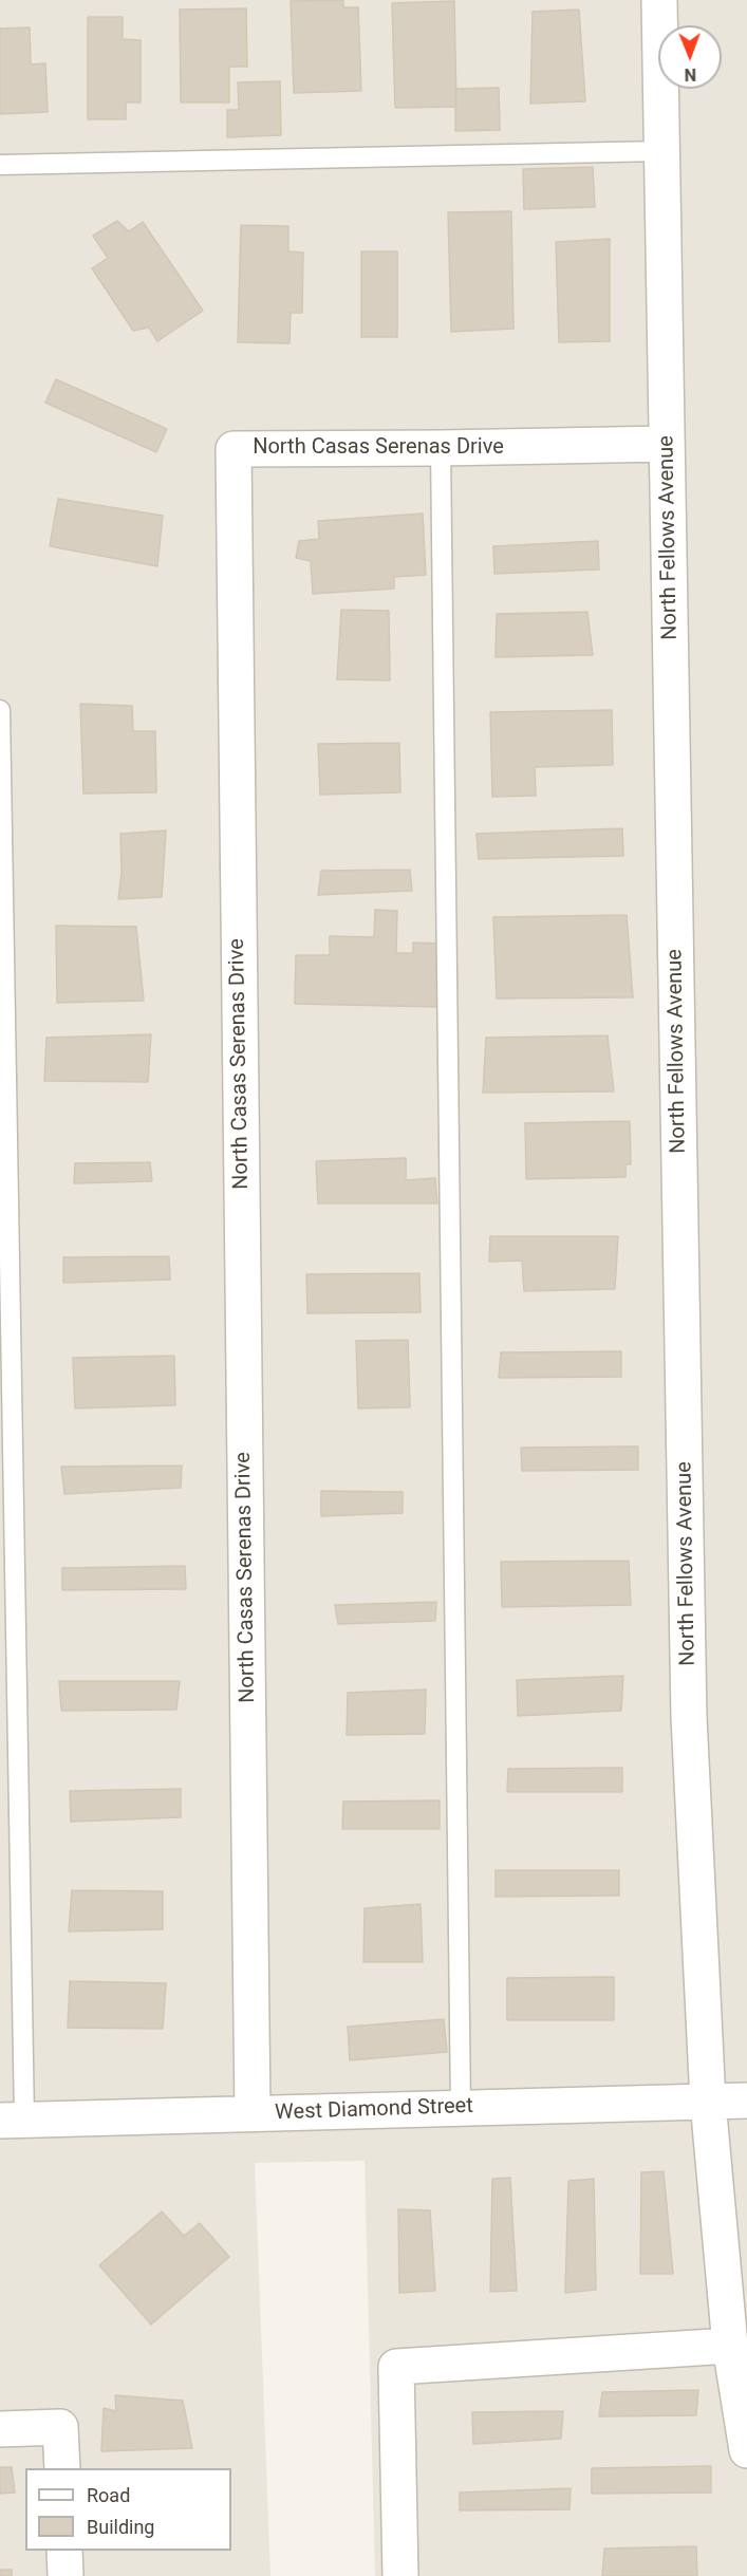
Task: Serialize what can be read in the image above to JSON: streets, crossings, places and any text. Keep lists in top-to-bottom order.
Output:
{
  "streets": {
    "street": ["North Casas Serenas Drive", "North Fellows Avenue", "West Diamond Street"]
  },
  "crossings": [
    ["North Casas Serenas Drive", "North Fellows Avenue"],
    ["North Casas Serenas Drive", "West Diamond Street"],
    ["North Fellows Avenue", "West Diamond Street"]
  ],
  "legend": ["Road", "Building"],
  "north": "bottom"
}
